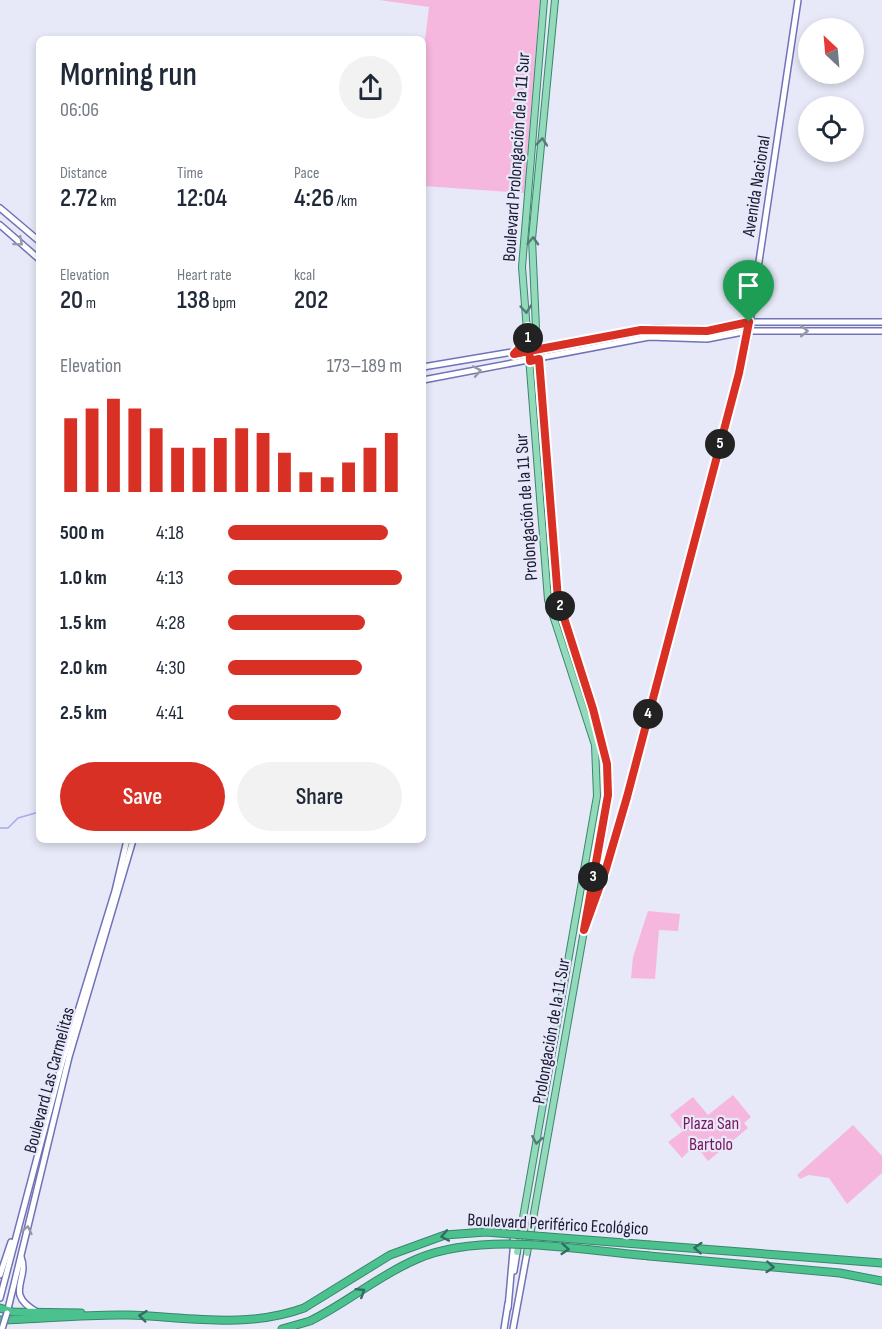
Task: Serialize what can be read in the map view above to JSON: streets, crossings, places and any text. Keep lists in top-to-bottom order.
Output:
{
  "streets": {
    "highway": ["Boulevard Periférico Ecológico"],
    "main road": [
      "Boulevard Prolongación de la 11 Sur",
      "Avenida Nacional",
      "Prolongación de la 11 Sur",
      "Boulevard Las Carmelitas"
    ]
  },
  "crossings": [
    ["Boulevard Prolongación de la 11 Sur", "Prolongación de la 11 Sur"],
    ["Avenida Nacional", "Prolongación de la 11 Sur"]
  ],
  "parks": ["Plaza San Bartolo"],
  "north": "top left",
  "page": {
    "heading": ["Morning run", "06:06"],
    "stats": [
      ["Distance", "2.72 km"],
      ["Time", "12:04"],
      ["Pace", "4:26 /km"],
      ["Elevation", "20 m"],
      ["Heart rate", "138 bpm"],
      ["kcal", "202"]
    ],
    "pins": [
      "1",
      "5",
      "2",
      "4",
      "3"
    ],
    "chart": ["Elevation", "173–189 m"],
    "list": [
      {
        "name": "500 m",
        "note": "4:18"
      },
      {
        "name": "1.0 km",
        "note": "4:13"
      },
      {
        "name": "1.5 km",
        "note": "4:28"
      },
      {
        "name": "2.0 km",
        "note": "4:30"
      },
      {
        "name": "2.5 km",
        "note": "4:41"
      }
    ],
    "buttons": ["Save", "Share"]
  }
}
